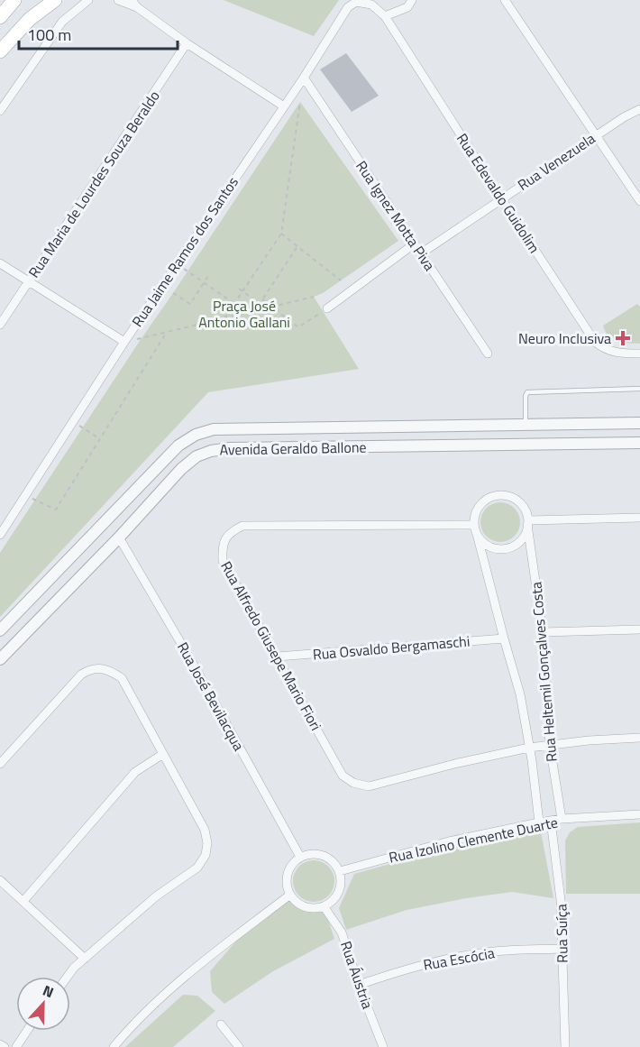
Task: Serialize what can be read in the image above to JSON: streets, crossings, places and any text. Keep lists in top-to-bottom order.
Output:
{
  "streets": {
    "street": [
      "Rua Venezuela",
      "Rua Maria de Lourdes Souza Beraldo",
      "Rua Edevaldo Guidolim",
      "Rua Ignez Motta Piva",
      "Rua Jaime Ramos dos Santos",
      "Avenida Geraldo Ballone",
      "Rua Alfredo Giusepe Mario Fiori",
      "Rua Osvaldo Bergamaschi",
      "Rua Heltemil Gonçalves Costa",
      "Rua José Bevilacqua",
      "Rua Izolino Clemente Duarte",
      "Rua Suíça",
      "Rua Escócia",
      "Rua Áustria"
    ]
  },
  "crossings": [
    ["Rua Venezuela", "Rua Edevaldo Guidolim"],
    ["Rua Venezuela", "Rua Ignez Motta Piva"],
    ["Rua Edevaldo Guidolim", "Rua Jaime Ramos dos Santos"],
    ["Rua Ignez Motta Piva", "Rua Jaime Ramos dos Santos"],
    ["Avenida Geraldo Ballone", "Rua José Bevilacqua"],
    ["Rua Alfredo Giusepe Mario Fiori", "Rua Osvaldo Bergamaschi"],
    ["Rua Alfredo Giusepe Mario Fiori", "Rua Heltemil Gonçalves Costa"],
    ["Rua Osvaldo Bergamaschi", "Rua Heltemil Gonçalves Costa"],
    ["Rua Heltemil Gonçalves Costa", "Rua Izolino Clemente Duarte"],
    ["Rua José Bevilacqua", "Rua Izolino Clemente Duarte"],
    ["Rua José Bevilacqua", "Rua Áustria"],
    ["Rua Izolino Clemente Duarte", "Rua Suíça"],
    ["Rua Izolino Clemente Duarte", "Rua Áustria"],
    ["Rua Suíça", "Rua Escócia"],
    ["Rua Escócia", "Rua Áustria"]
  ],
  "parks": ["Praça José Antonio Gallani"],
  "places": {
    "health": ["Neuro Inclusiva"]
  },
  "scale_bar": "100 m",
  "north": "top"
}
